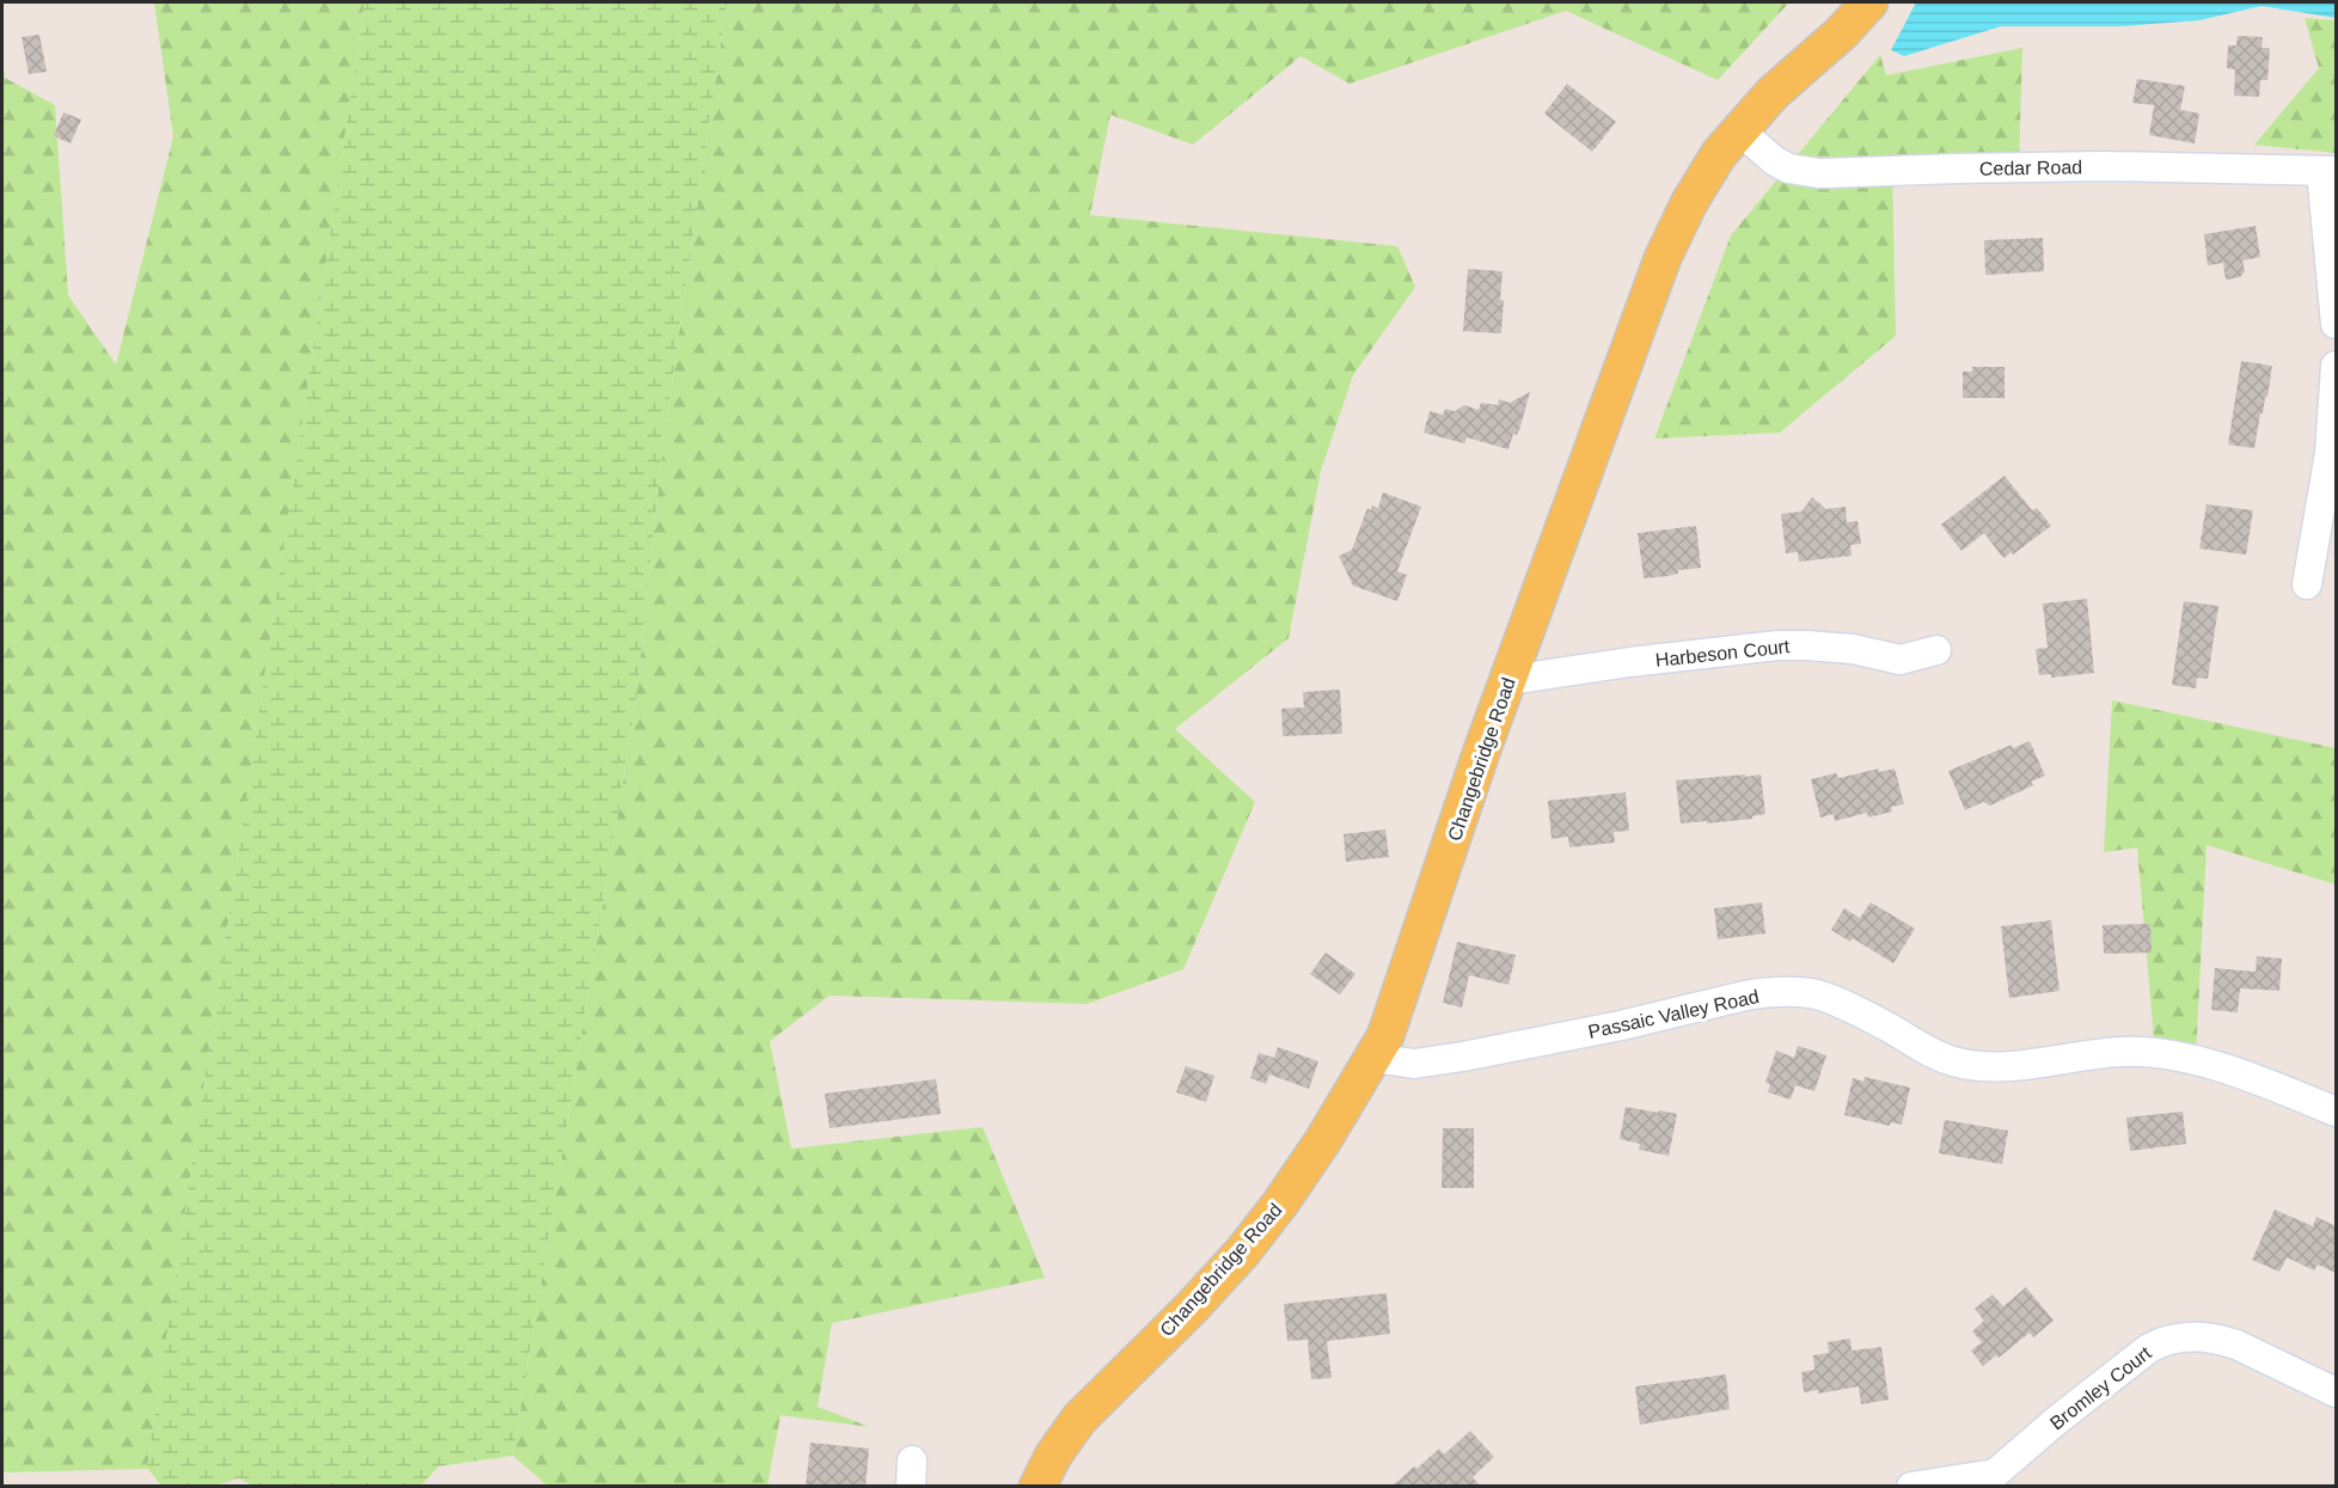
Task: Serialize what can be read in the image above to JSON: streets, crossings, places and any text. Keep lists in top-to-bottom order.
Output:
{
  "streets": {
    "main road": ["Changebridge Road"],
    "street": [
      "Cedar Road",
      "Harbeson Court",
      "Passaic Valley Road",
      "Bromley Court"
    ]
  },
  "crossings": [
    ["Cedar Road", "Changebridge Road"],
    ["Harbeson Court", "Changebridge Road"],
    ["Changebridge Road", "Passaic Valley Road"]
  ]
}
